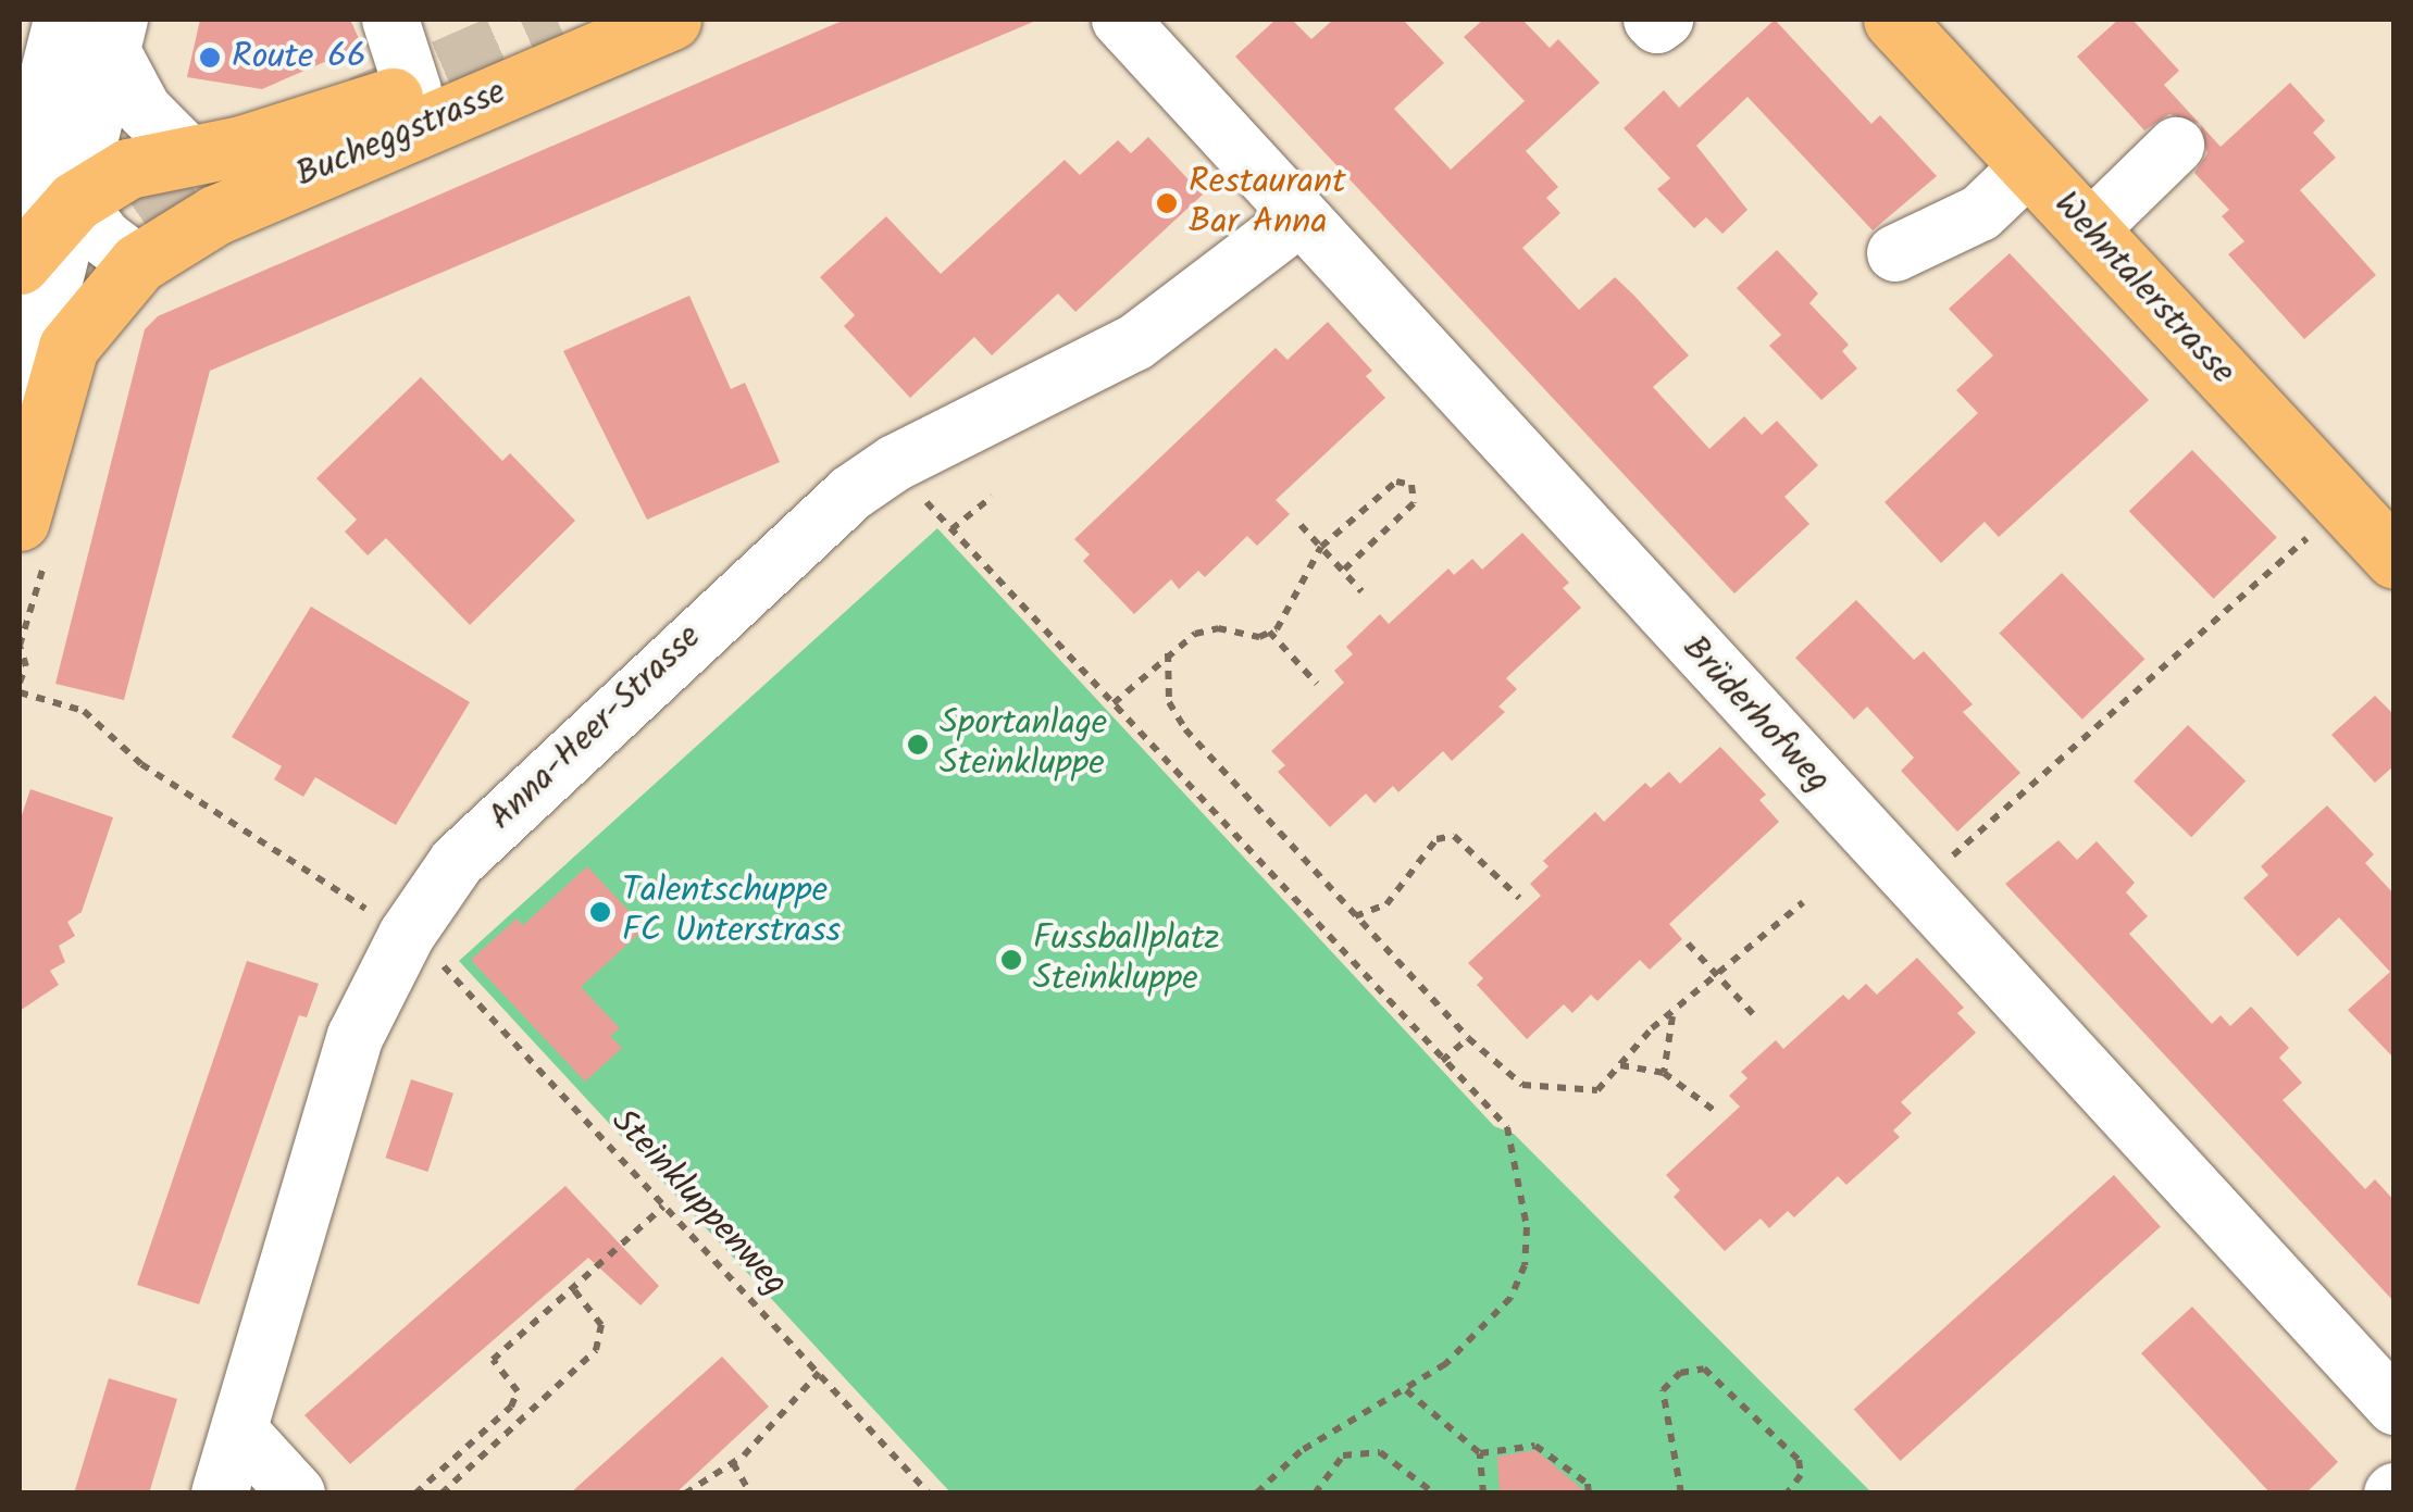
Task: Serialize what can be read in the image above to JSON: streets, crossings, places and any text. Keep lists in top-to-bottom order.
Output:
{
  "streets": {
    "main road": ["Bucheggstrasse", "Wehntalerstrasse"],
    "street": ["Brüderhofweg", "Anna-Heer-Strasse"],
    "path": ["Steinkluppenweg"]
  },
  "crossings": [
    ["Brüderhofweg", "Anna-Heer-Strasse"]
  ],
  "places": [
    "Route 66",
    "Restaurant Bar Anna",
    "Sportanlage Steinkluppe",
    "Talentschuppe FC Unterstrass",
    "Fussballplatz Steinkluppe"
  ]
}
